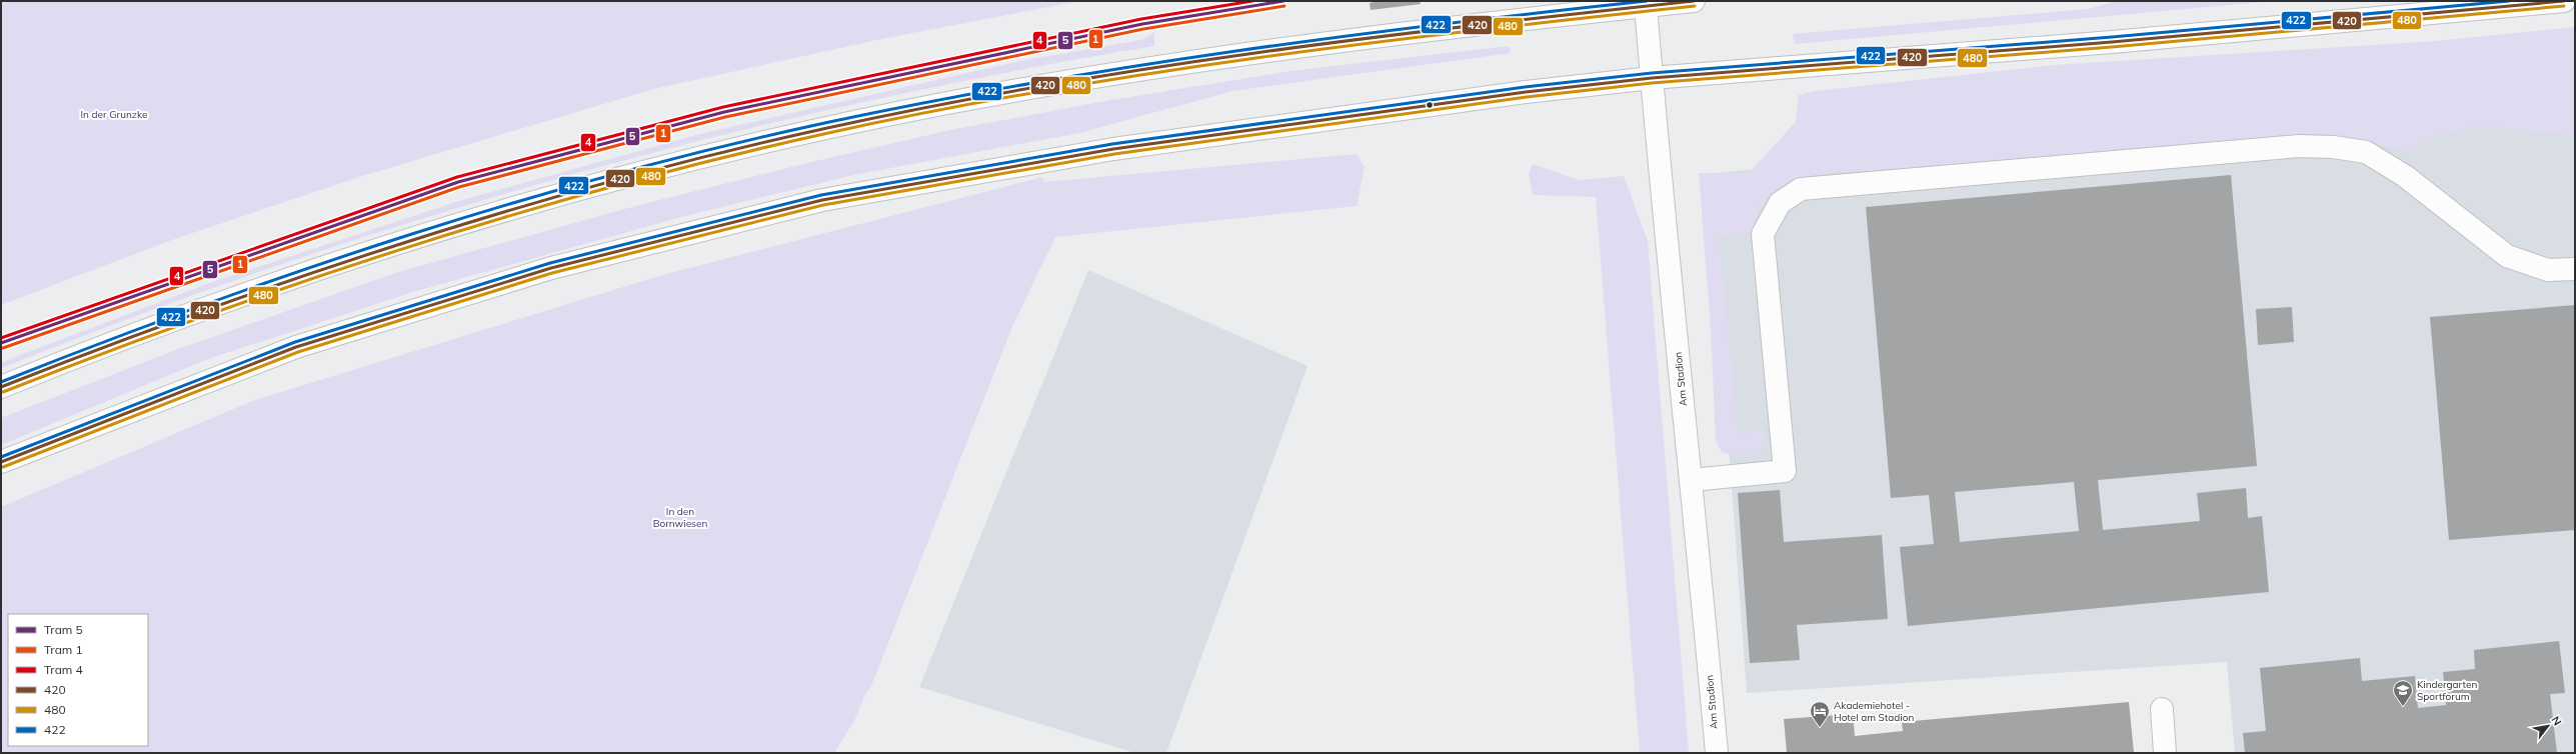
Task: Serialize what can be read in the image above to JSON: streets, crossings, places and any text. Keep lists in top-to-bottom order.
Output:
{
  "streets": {
    "main road": ["Am Stadion"]
  },
  "parks": ["In der Grunzke", "In den Bornwiesen"],
  "places": {
    "school or university": ["Kindergarten Sportforum"],
    "hotel": ["Akademiehotel - Hotel am Stadion"]
  },
  "lines": [
    "tram line 5",
    "tram line 4",
    "transit line 420",
    "transit line 422",
    "tram line 1",
    "transit line 480"
  ],
  "legend": [
    "Tram 5",
    "Tram 1",
    "Tram 4",
    "420",
    "480",
    "422"
  ],
  "north": "top right"
}
